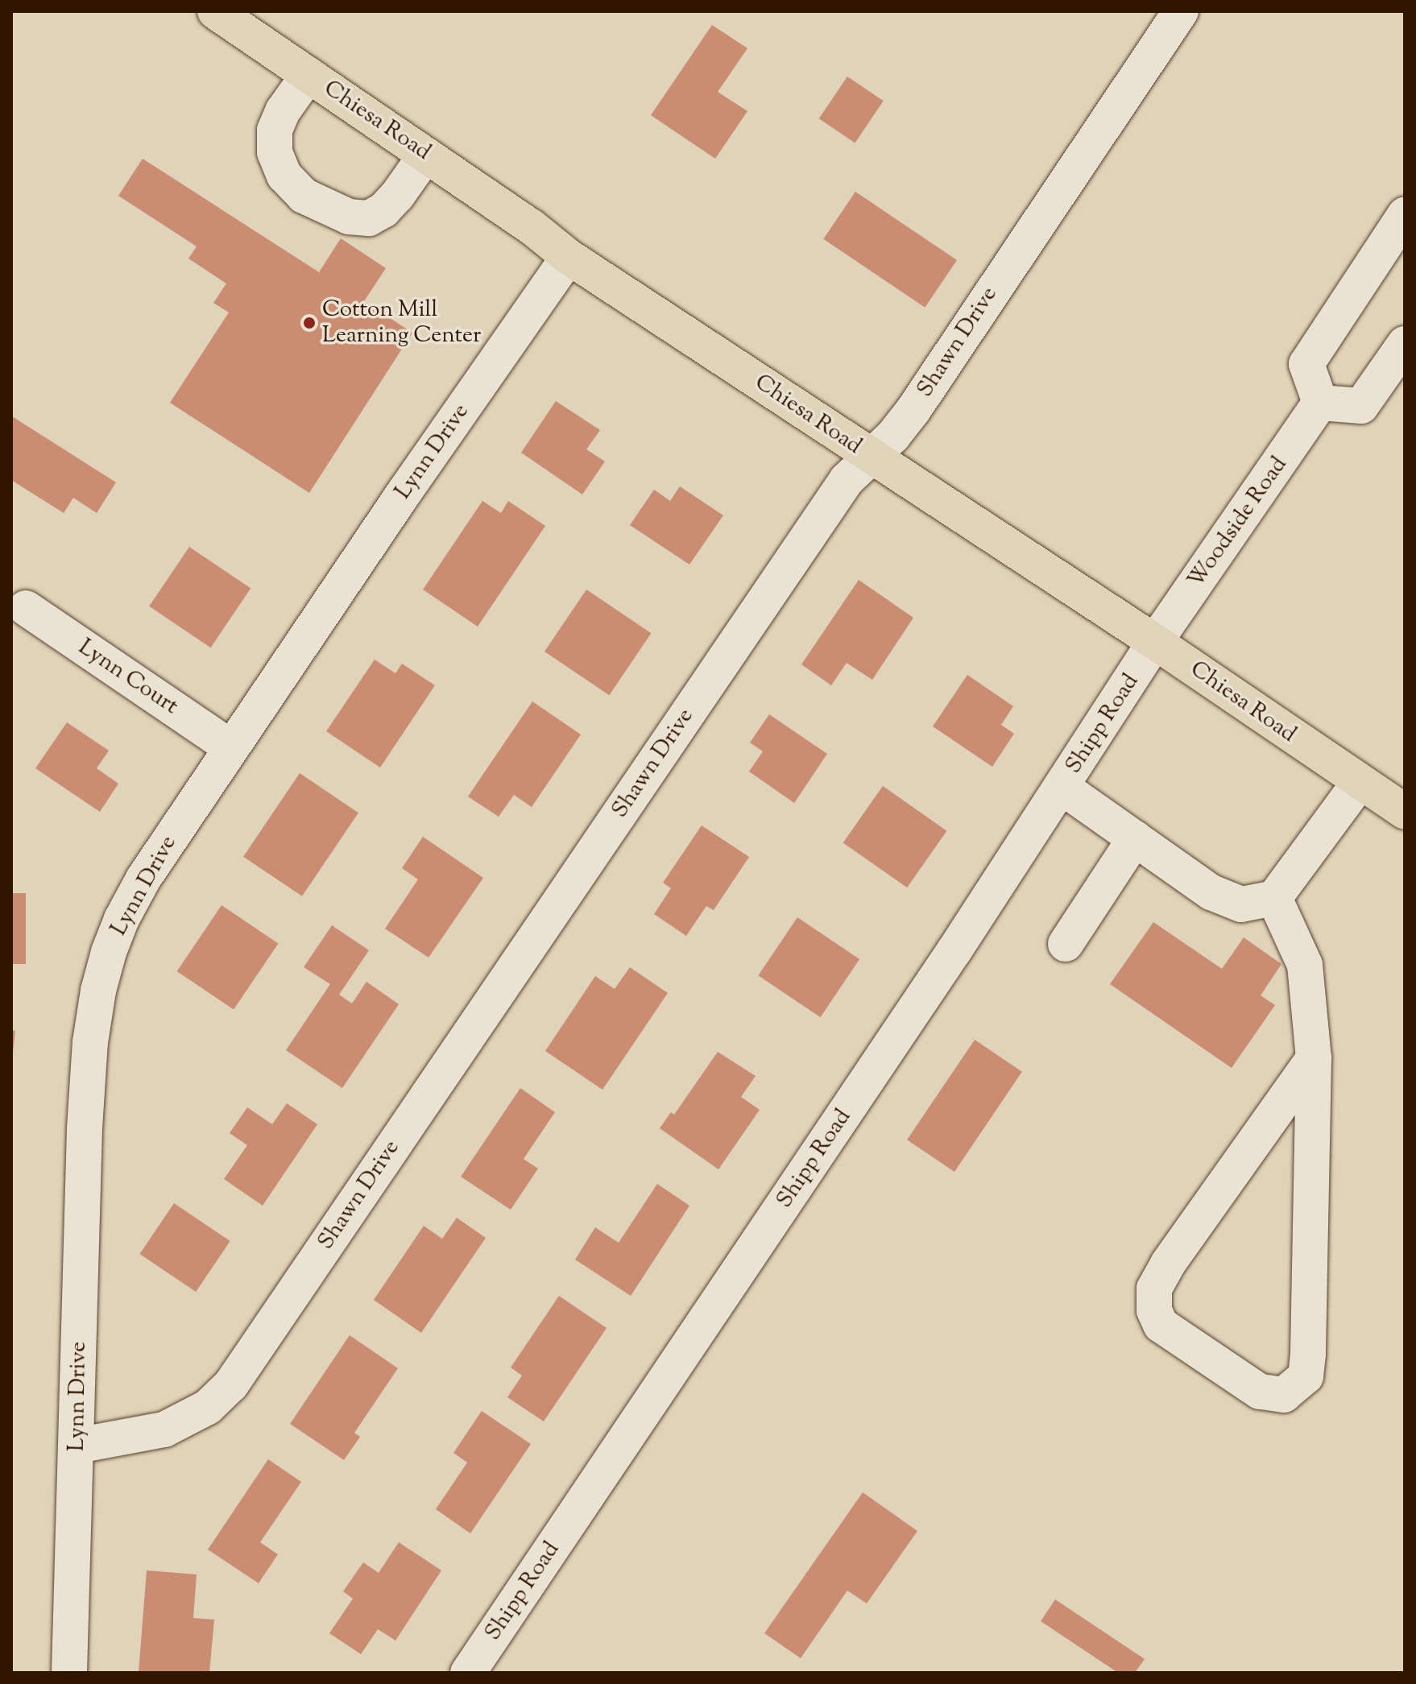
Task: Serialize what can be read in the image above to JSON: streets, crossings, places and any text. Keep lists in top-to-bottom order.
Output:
{
  "streets": {
    "main road": ["Chiesa Road"],
    "street": [
      "Shawn Drive",
      "Lynn Drive",
      "Woodside Road",
      "Lynn Court",
      "Shipp Road"
    ]
  },
  "crossings": [
    ["Chiesa Road", "Shawn Drive"],
    ["Chiesa Road", "Lynn Drive"],
    ["Chiesa Road", "Woodside Road"],
    ["Chiesa Road", "Shipp Road"],
    ["Shawn Drive", "Lynn Drive"],
    ["Lynn Drive", "Lynn Court"],
    ["Woodside Road", "Shipp Road"]
  ],
  "places": ["Cotton Mill Learning Center"]
}
